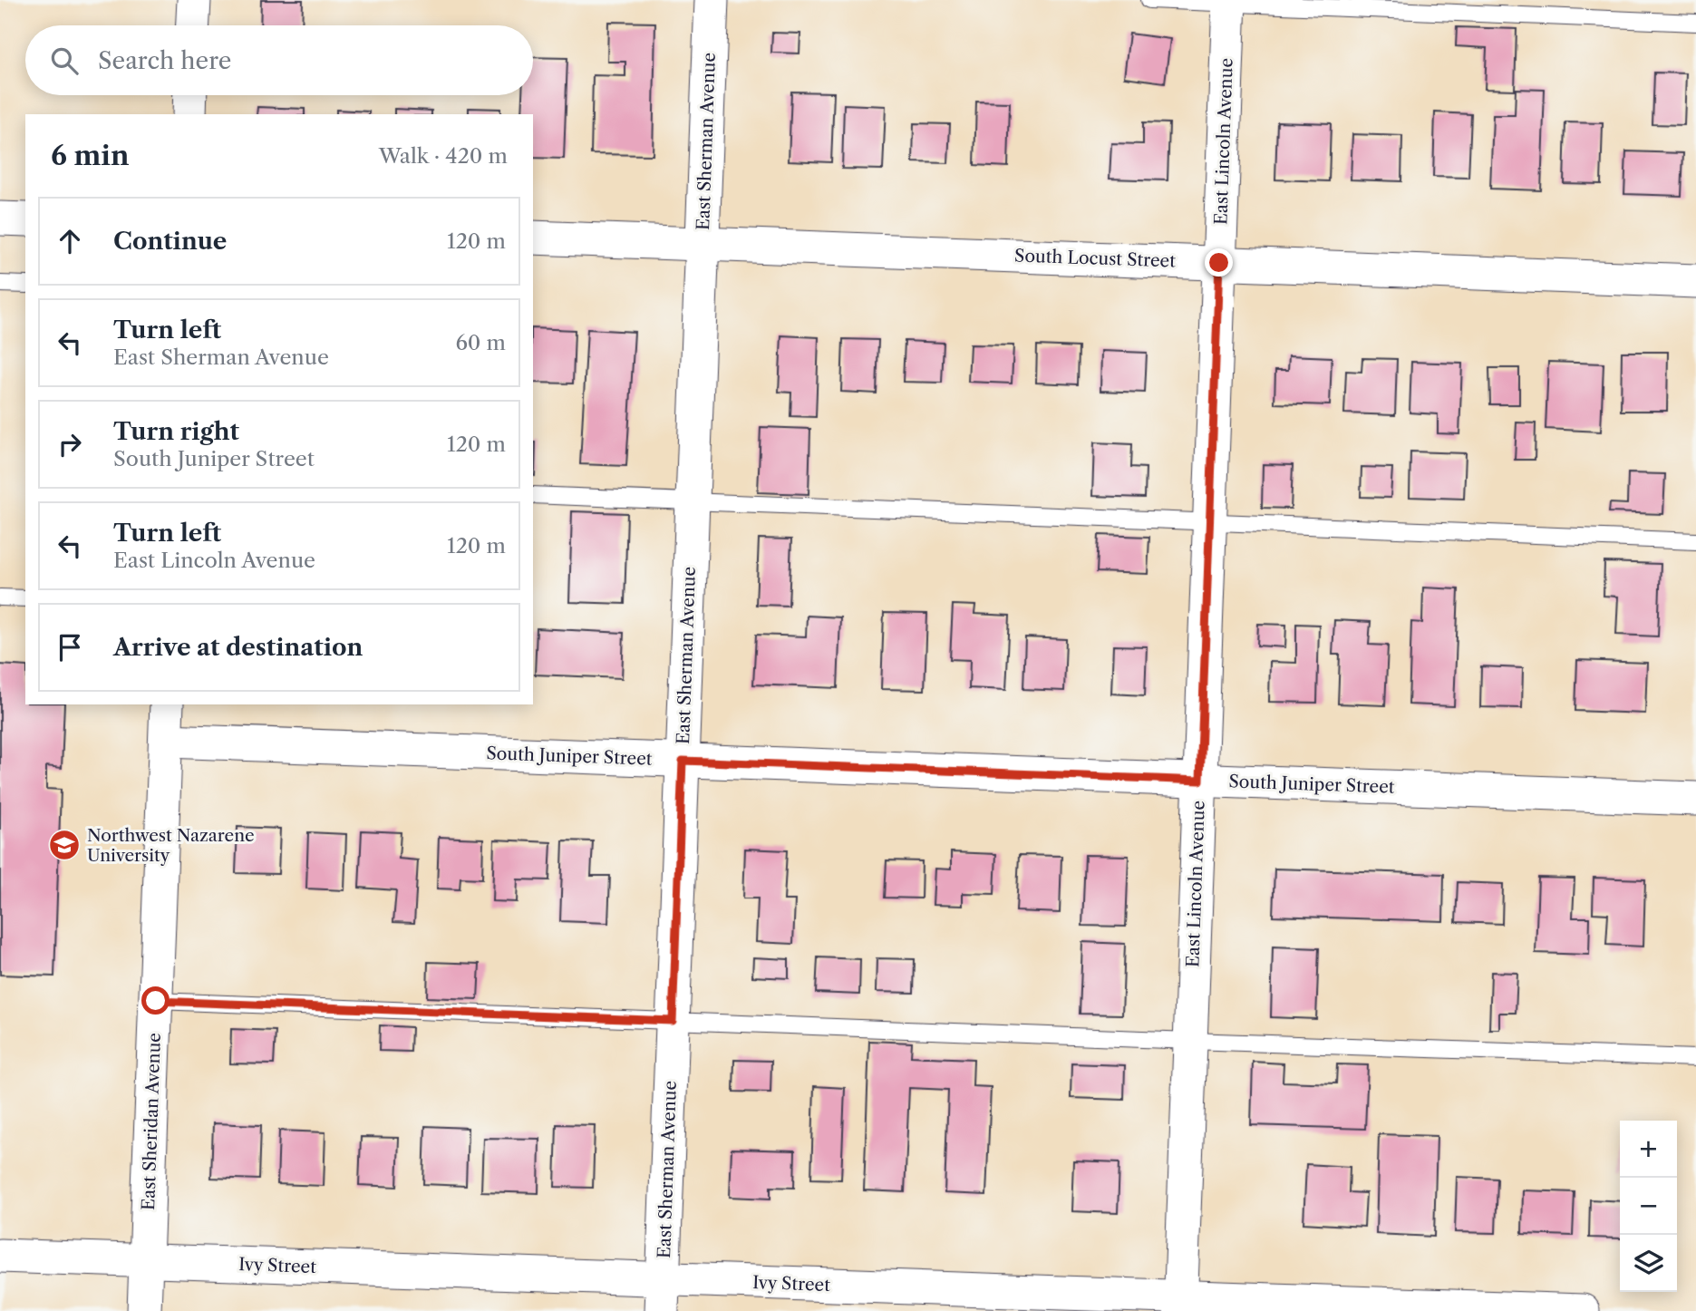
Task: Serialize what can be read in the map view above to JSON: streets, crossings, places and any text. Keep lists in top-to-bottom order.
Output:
{
  "streets": {
    "street": [
      "East Sherman Avenue",
      "East Lincoln Avenue",
      "South Locust Street",
      "South Juniper Street",
      "East Sheridan Avenue",
      "Ivy Street"
    ]
  },
  "crossings": [
    ["East Sherman Avenue", "South Locust Street"],
    ["East Sherman Avenue", "South Juniper Street"],
    ["East Sherman Avenue", "Ivy Street"],
    ["East Lincoln Avenue", "South Locust Street"],
    ["East Lincoln Avenue", "South Juniper Street"],
    ["East Lincoln Avenue", "Ivy Street"],
    ["South Juniper Street", "East Sheridan Avenue"],
    ["East Sheridan Avenue", "Ivy Street"]
  ],
  "places": {
    "school or university": ["Northwest Nazarene University"]
  },
  "page": {
    "search": "Search here",
    "heading": ["6 min", "Walk · 420 m"],
    "list": [
      ["Continue", "120 m"],
      ["Turn left", "East Sherman Avenue", "60 m"],
      ["Turn right", "South Juniper Street", "120 m"],
      ["Turn left", "East Lincoln Avenue", "120 m"],
      "Arrive at destination"
    ],
    "map_buttons": ["+", "−"]
  }
}
